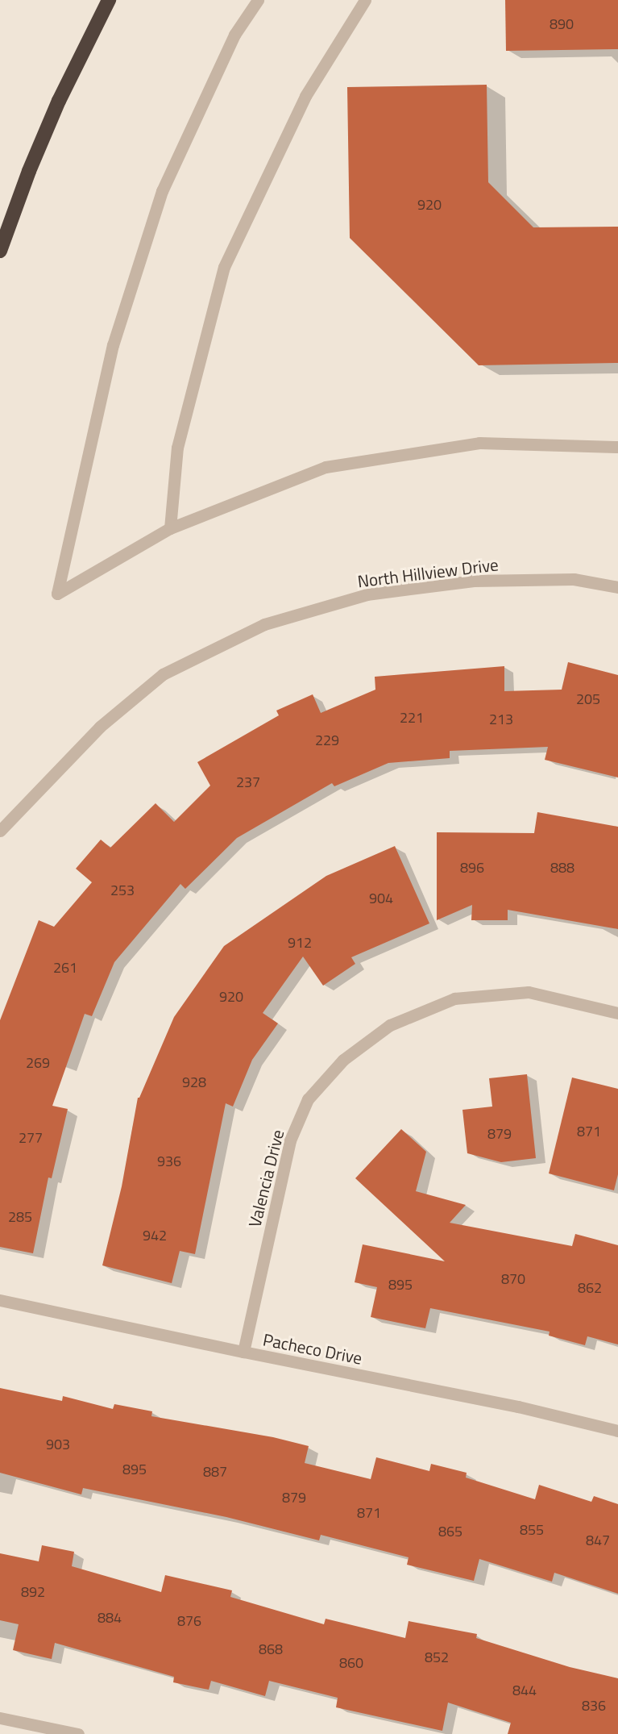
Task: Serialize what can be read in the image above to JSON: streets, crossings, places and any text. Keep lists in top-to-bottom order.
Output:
{
  "streets": {
    "street": ["North Hillview Drive", "Valencia Drive", "Pacheco Drive"]
  },
  "crossings": [
    ["Valencia Drive", "Pacheco Drive"]
  ],
  "house_numbers": [
    "890",
    "920",
    "205",
    "221",
    "213",
    "229",
    "237",
    "896",
    "888",
    "253",
    "904",
    "912",
    "261",
    "920",
    "269",
    "928",
    "871",
    "879",
    "277",
    "936",
    "285",
    "942",
    "870",
    "895",
    "862",
    "903",
    "895",
    "887",
    "879",
    "871",
    "855",
    "865",
    "847",
    "892",
    "884",
    "876",
    "868",
    "852",
    "860",
    "844",
    "836"
  ]
}
